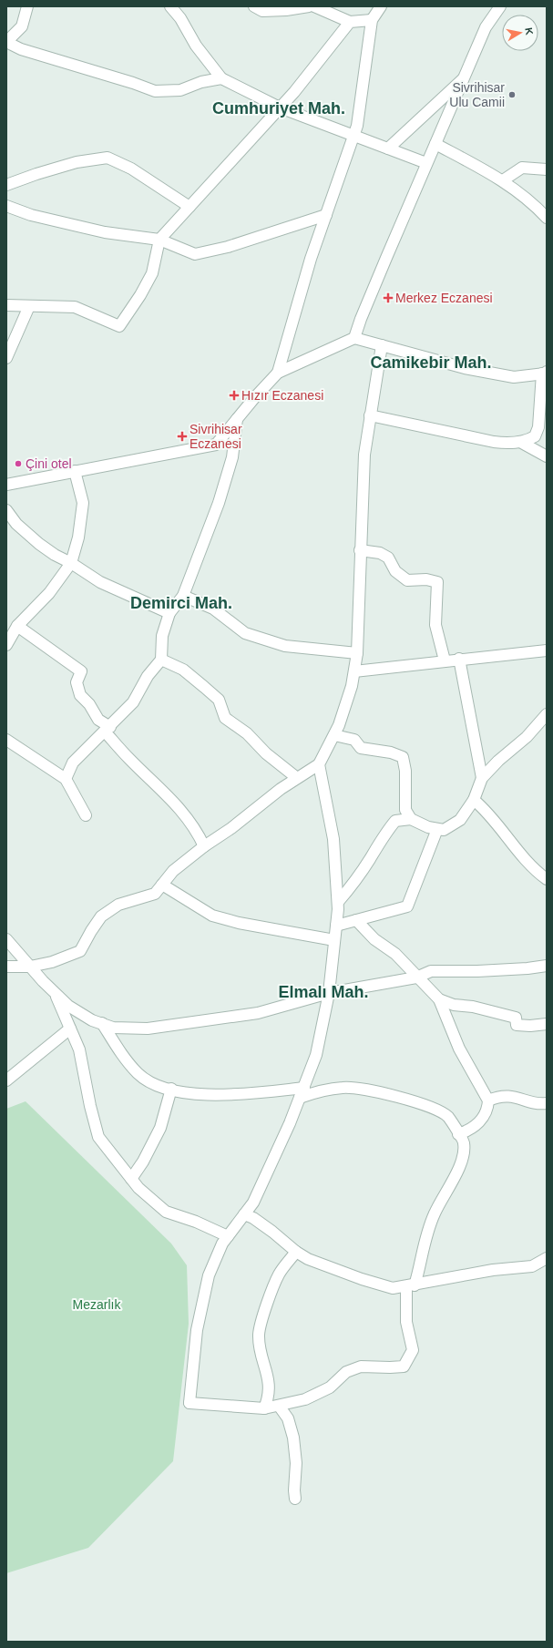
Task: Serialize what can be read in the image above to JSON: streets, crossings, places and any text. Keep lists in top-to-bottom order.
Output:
{
  "districts": [
    "Cumhuriyet Mah.",
    "Camikebir Mah.",
    "Demirci Mah.",
    "Elmalı Mah."
  ],
  "parks": ["Mezarlık"],
  "places": {
    "other": ["Sivrihisar Ulu Camii", "Çini otel"],
    "health": ["Merkez Eczanesi", "Hızır Eczanesi", "Sivrihisar Eczanesi"]
  },
  "north": "right"
}
